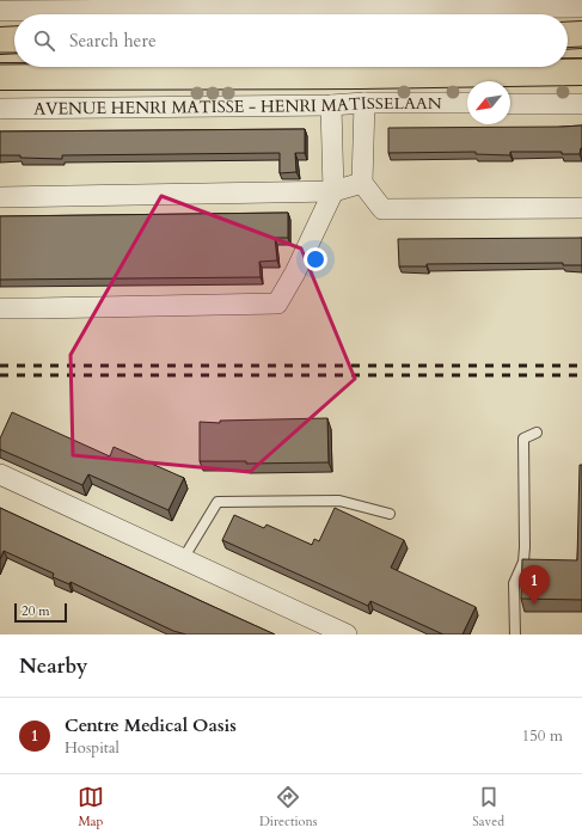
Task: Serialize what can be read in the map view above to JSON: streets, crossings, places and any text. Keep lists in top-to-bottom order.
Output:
{
  "streets": {
    "street": ["AVENUE HENRI MATISSE - HENRI MATISSELAAN"]
  },
  "scale_bar": "20 m",
  "north": "bottom left",
  "page": {
    "search": "Search here",
    "pins": "1",
    "scale": "20 m",
    "heading": "Nearby",
    "list": [
      {
        "mark": "1",
        "name": "Centre Medical Oasis",
        "note": "Hospital",
        "value": "150 m"
      }
    ],
    "nav": ["Map", "Directions", "Saved"]
  }
}
